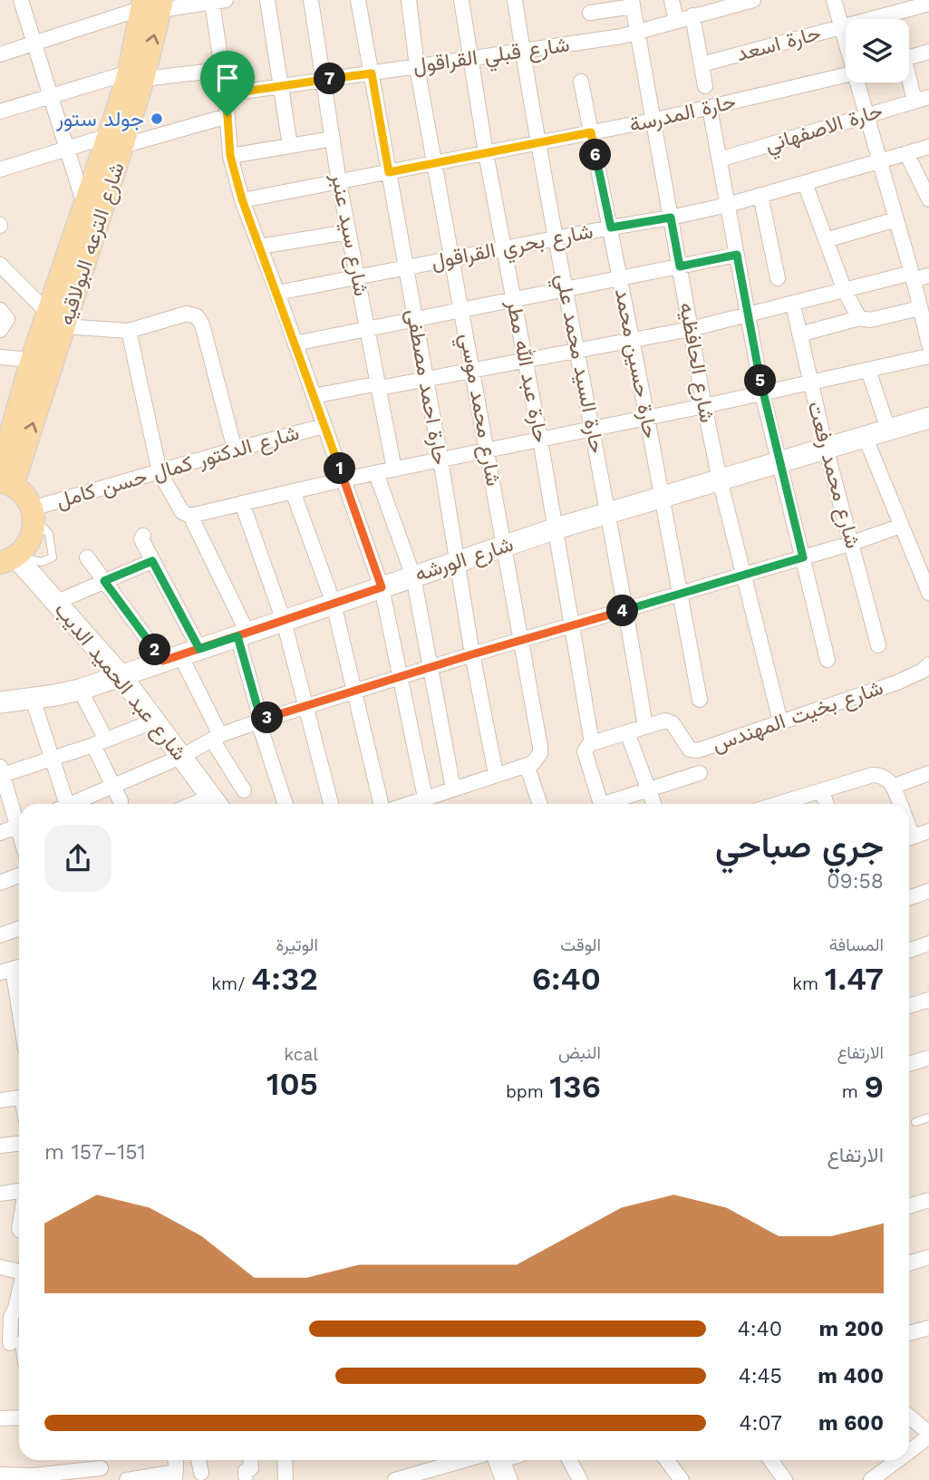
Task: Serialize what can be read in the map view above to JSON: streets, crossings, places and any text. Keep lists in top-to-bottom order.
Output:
{
  "streets": {
    "main road": ["شارع الترعه البولاقيه"],
    "street": [
      "حارة اسعد",
      "شارع قبلي القراقول",
      "حارة المدرسة",
      "حارة الاصفهاني",
      "شارع سيد عنبر",
      "شارع بحري القراقول",
      "شارع الحافظيه",
      "حارة السيد محمد علي",
      "حارة حسين محمد",
      "حارة عبد الله مطر",
      "حارة احمد مصطفى",
      "شارع محمد موسي",
      "شارع الدكتور كمال حسن كامل",
      "شارع محمد رفعت",
      "شارع الورشه",
      "شارع عبد الحميد الديب",
      "شارع بخيت المهندس"
    ]
  },
  "crossings": [
    ["شارع قبلي القراقول", "شارع سيد عنبر"],
    ["شارع قبلي القراقول", "شارع الحافظيه"],
    ["شارع قبلي القراقول", "حارة السيد محمد علي"],
    ["شارع قبلي القراقول", "حارة عبد الله مطر"],
    ["شارع قبلي القراقول", "حارة احمد مصطفى"],
    ["شارع قبلي القراقول", "شارع محمد موسي"],
    ["حارة المدرسة", "شارع سيد عنبر"],
    ["حارة المدرسة", "شارع الحافظيه"],
    ["حارة المدرسة", "حارة السيد محمد علي"],
    ["حارة المدرسة", "حارة حسين محمد"],
    ["حارة المدرسة", "حارة عبد الله مطر"],
    ["حارة المدرسة", "حارة احمد مصطفى"],
    ["حارة المدرسة", "شارع محمد موسي"],
    ["شارع سيد عنبر", "شارع بحري القراقول"],
    ["شارع بحري القراقول", "شارع الحافظيه"],
    ["شارع بحري القراقول", "حارة السيد محمد علي"],
    ["شارع بحري القراقول", "حارة حسين محمد"],
    ["شارع بحري القراقول", "حارة عبد الله مطر"],
    ["شارع بحري القراقول", "حارة احمد مصطفى"],
    ["شارع بحري القراقول", "شارع محمد موسي"],
    ["شارع الحافظيه", "شارع الورشه"],
    ["شارع الحافظيه", "شارع بخيت المهندس"],
    ["حارة السيد محمد علي", "شارع الورشه"],
    ["حارة السيد محمد علي", "شارع بخيت المهندس"],
    ["حارة حسين محمد", "شارع الورشه"],
    ["حارة عبد الله مطر", "شارع الورشه"],
    ["حارة احمد مصطفى", "شارع الورشه"],
    ["شارع محمد موسي", "شارع الورشه"],
    ["شارع محمد رفعت", "شارع الورشه"],
    ["شارع الورشه", "شارع عبد الحميد الديب"]
  ],
  "places": ["جولد ستور"],
  "page": {
    "pins": [
      "7",
      "6",
      "5",
      "1",
      "4",
      "2",
      "3"
    ],
    "heading": ["جري صباحي", "09:58"],
    "stats": [
      ["المسافة", "1.47 km"],
      ["الوقت", "6:40"],
      ["الوتيرة", "4:32 /km"],
      ["الارتفاع", "9 m"],
      ["النبض", "136 bpm"],
      ["kcal", "105"]
    ],
    "chart": ["الارتفاع", "151–157 m"],
    "list": [
      {
        "name": "200 m",
        "note": "4:40"
      },
      {
        "name": "400 m",
        "note": "4:45"
      },
      {
        "name": "600 m",
        "note": "4:07"
      }
    ]
  }
}
